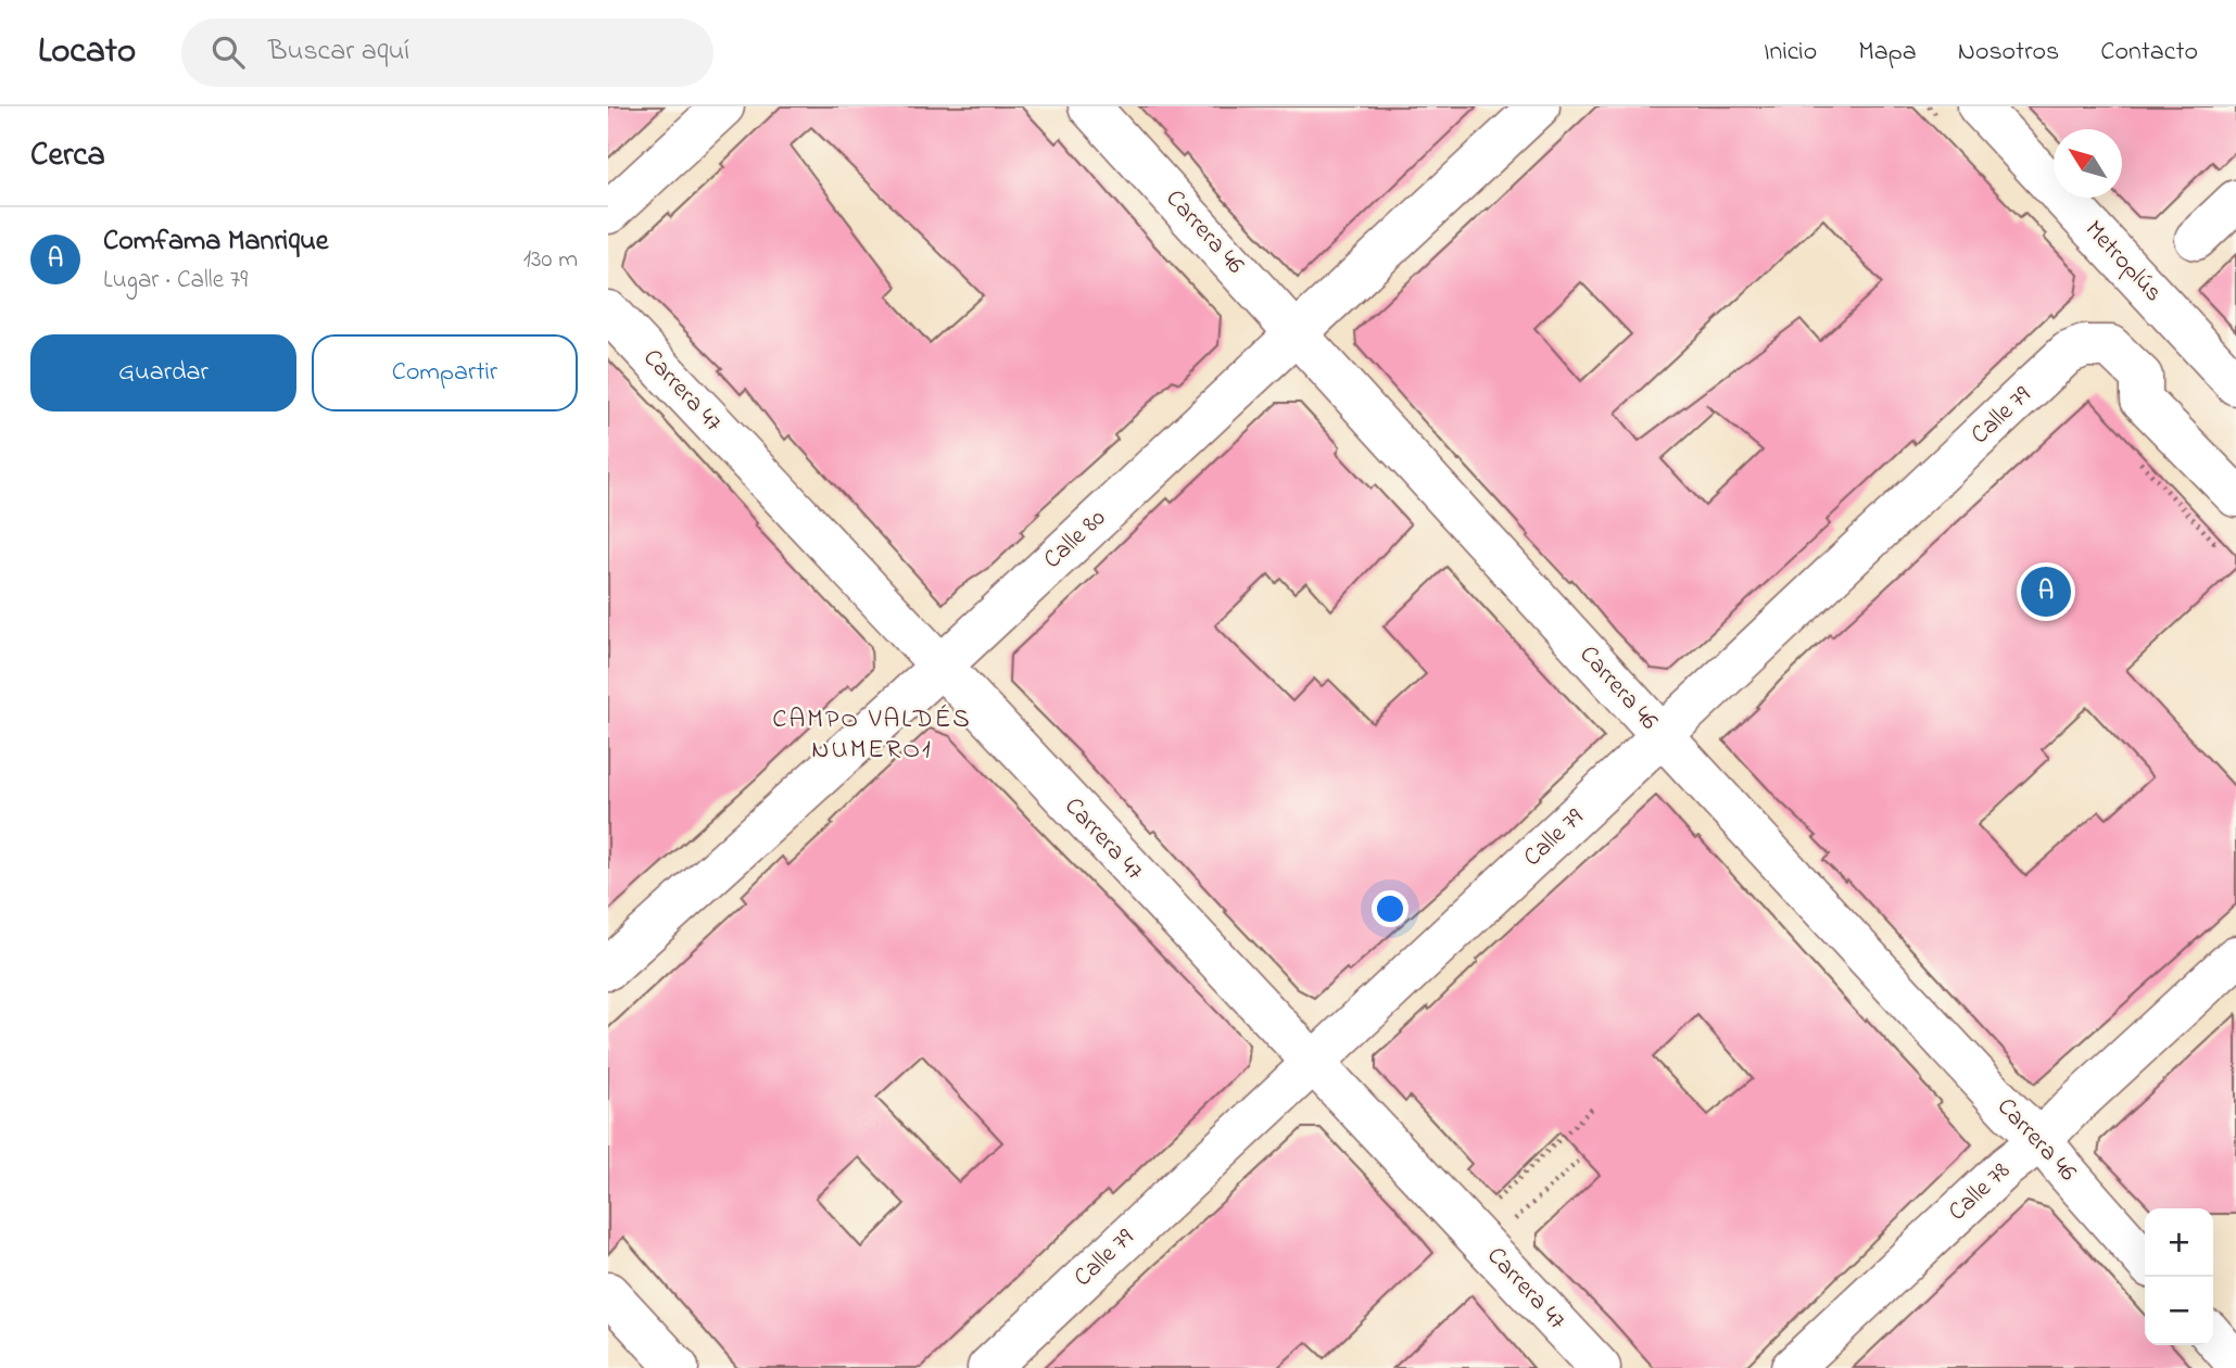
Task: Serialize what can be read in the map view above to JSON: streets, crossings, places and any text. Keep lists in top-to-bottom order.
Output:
{
  "streets": {
    "street": [
      "Carrera 46",
      "Metroplús",
      "Carrera 47",
      "Calle 79",
      "Calle 80",
      "Calle 78"
    ]
  },
  "crossings": [
    ["Carrera 46", "Calle 79"],
    ["Carrera 46", "Calle 80"],
    ["Carrera 46", "Calle 78"],
    ["Carrera 47", "Calle 79"],
    ["Carrera 47", "Calle 80"]
  ],
  "districts": ["CAMPO VALDÉS NUMERO1"],
  "north": "top left",
  "page": {
    "header": "Locato",
    "search": "Buscar aquí",
    "nav": [
      "Inicio",
      "Mapa",
      "Nosotros",
      "Contacto"
    ],
    "heading": "Cerca",
    "list": [
      {
        "mark": "A",
        "name": "Comfama Manrique",
        "note": "Lugar · Calle 79",
        "value": "130 m"
      }
    ],
    "buttons": ["Guardar", "Compartir"],
    "pins": "A",
    "map_buttons": ["+", "−"]
  }
}
